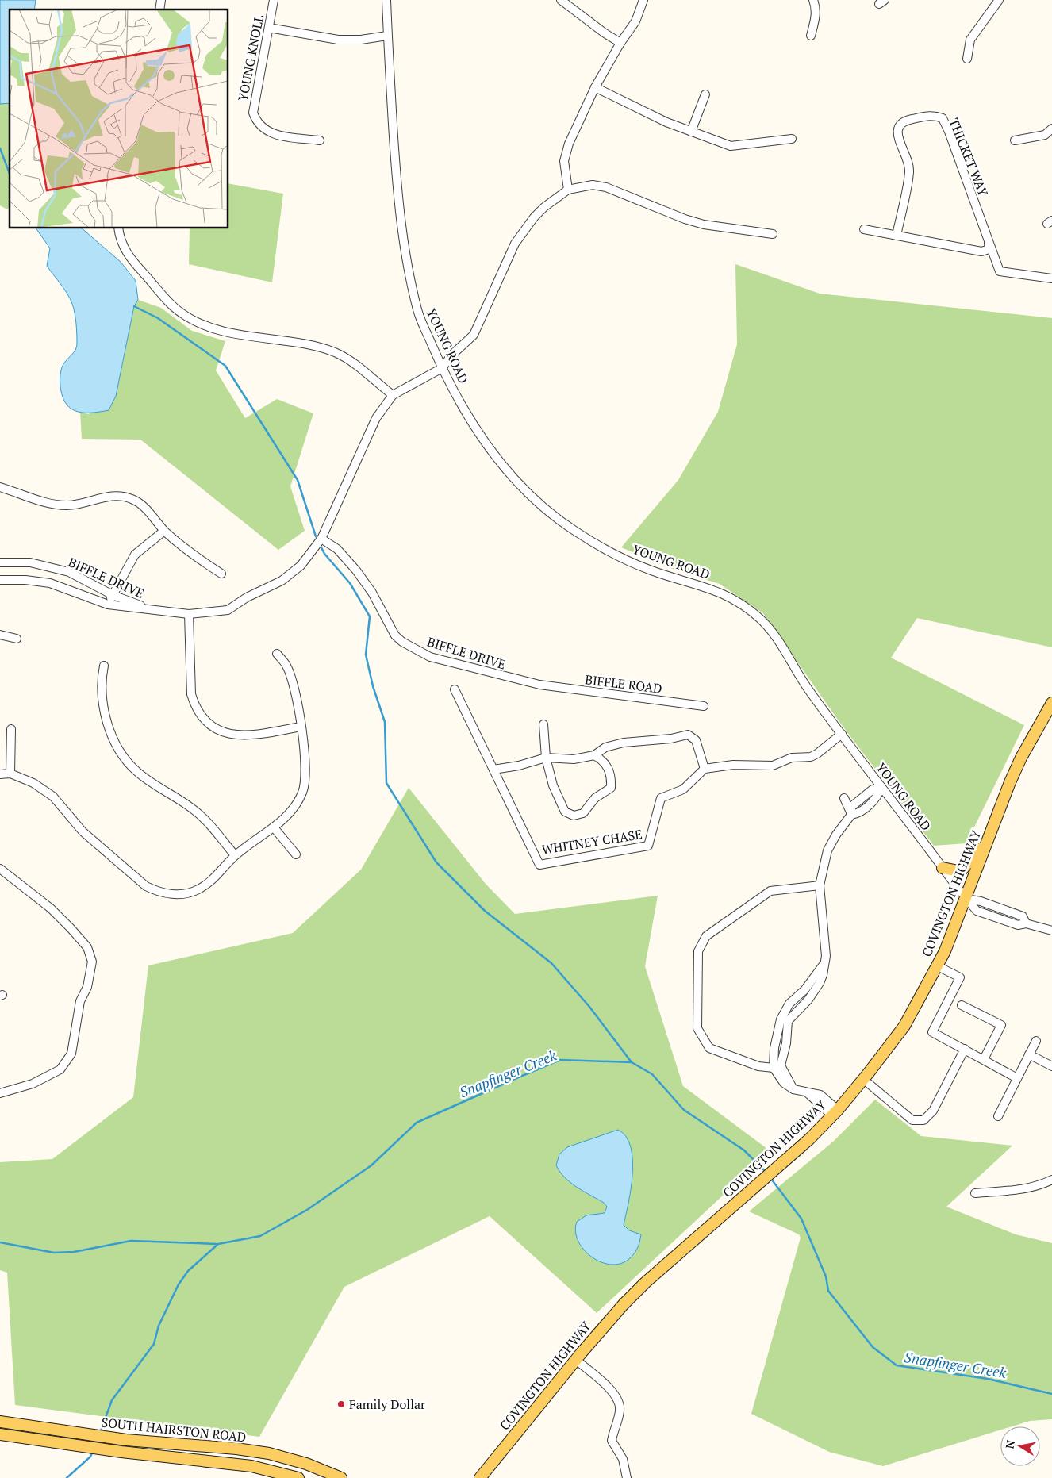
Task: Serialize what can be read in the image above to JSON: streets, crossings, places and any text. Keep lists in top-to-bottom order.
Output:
{
  "streets": {
    "main road": ["COVINGTON HIGHWAY", "SOUTH HAIRSTON ROAD"],
    "street": [
      "YOUNG KNOLL",
      "THICKET WAY",
      "YOUNG ROAD",
      "BIFFLE DRIVE",
      "BIFFLE ROAD",
      "WHITNEY CHASE"
    ]
  },
  "crossings": [
    ["YOUNG ROAD", "BIFFLE DRIVE"],
    ["YOUNG ROAD", "COVINGTON HIGHWAY"],
    ["BIFFLE DRIVE", "BIFFLE ROAD"]
  ],
  "water": ["Snapfinger Creek"],
  "places": ["Family Dollar"],
  "north": "left"
}
